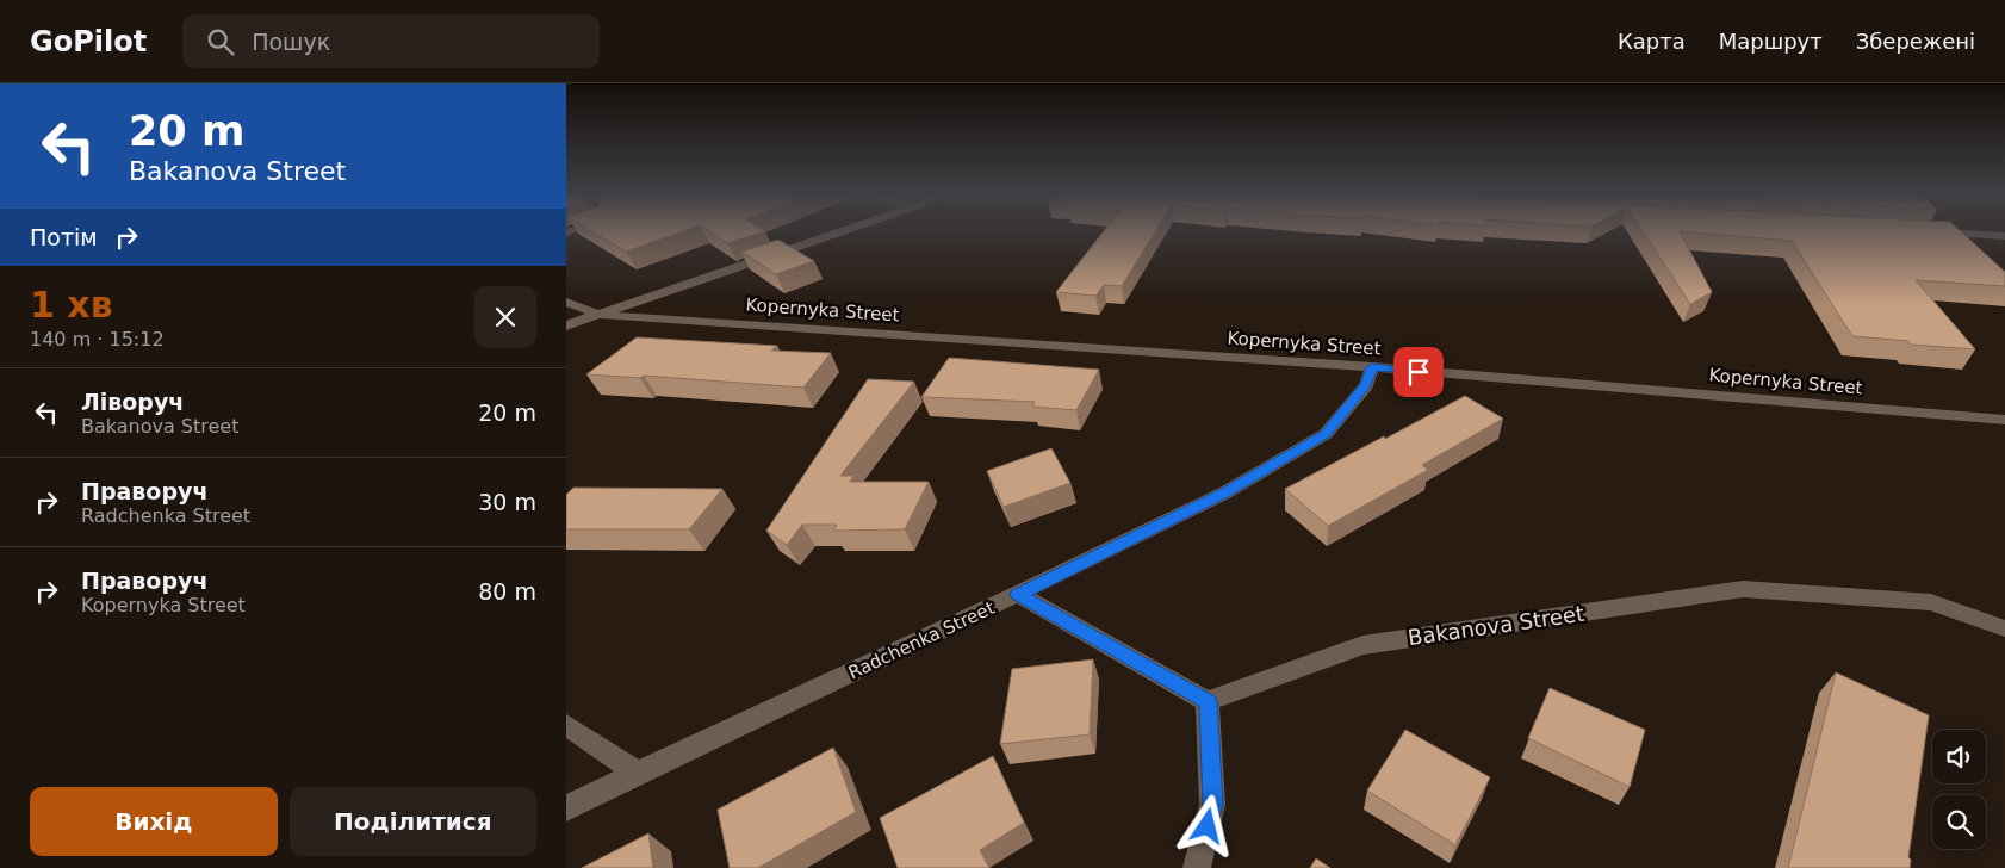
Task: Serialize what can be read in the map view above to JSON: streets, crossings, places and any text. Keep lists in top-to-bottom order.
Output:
{
  "streets": {
    "street": ["Kopernyka Street", "Bakanova Street", "Radchenka Street"]
  },
  "crossings": [
    ["Kopernyka Street", "Radchenka Street"]
  ],
  "page": {
    "header": "GoPilot",
    "search": "Пошук",
    "nav": ["Карта", "Маршрут", "Збережені"],
    "turn": ["20 m", "Bakanova Street"],
    "then": "Потім",
    "heading": ["1 хв", "140 m · 15:12"],
    "list": [
      {
        "name": "Ліворуч",
        "note": "Bakanova Street",
        "value": "20 m"
      },
      {
        "name": "Праворуч",
        "note": "Radchenka Street",
        "value": "30 m"
      },
      {
        "name": "Праворуч",
        "note": "Kopernyka Street",
        "value": "80 m"
      }
    ],
    "buttons": ["Вихід", "Поділитися"]
  }
}
